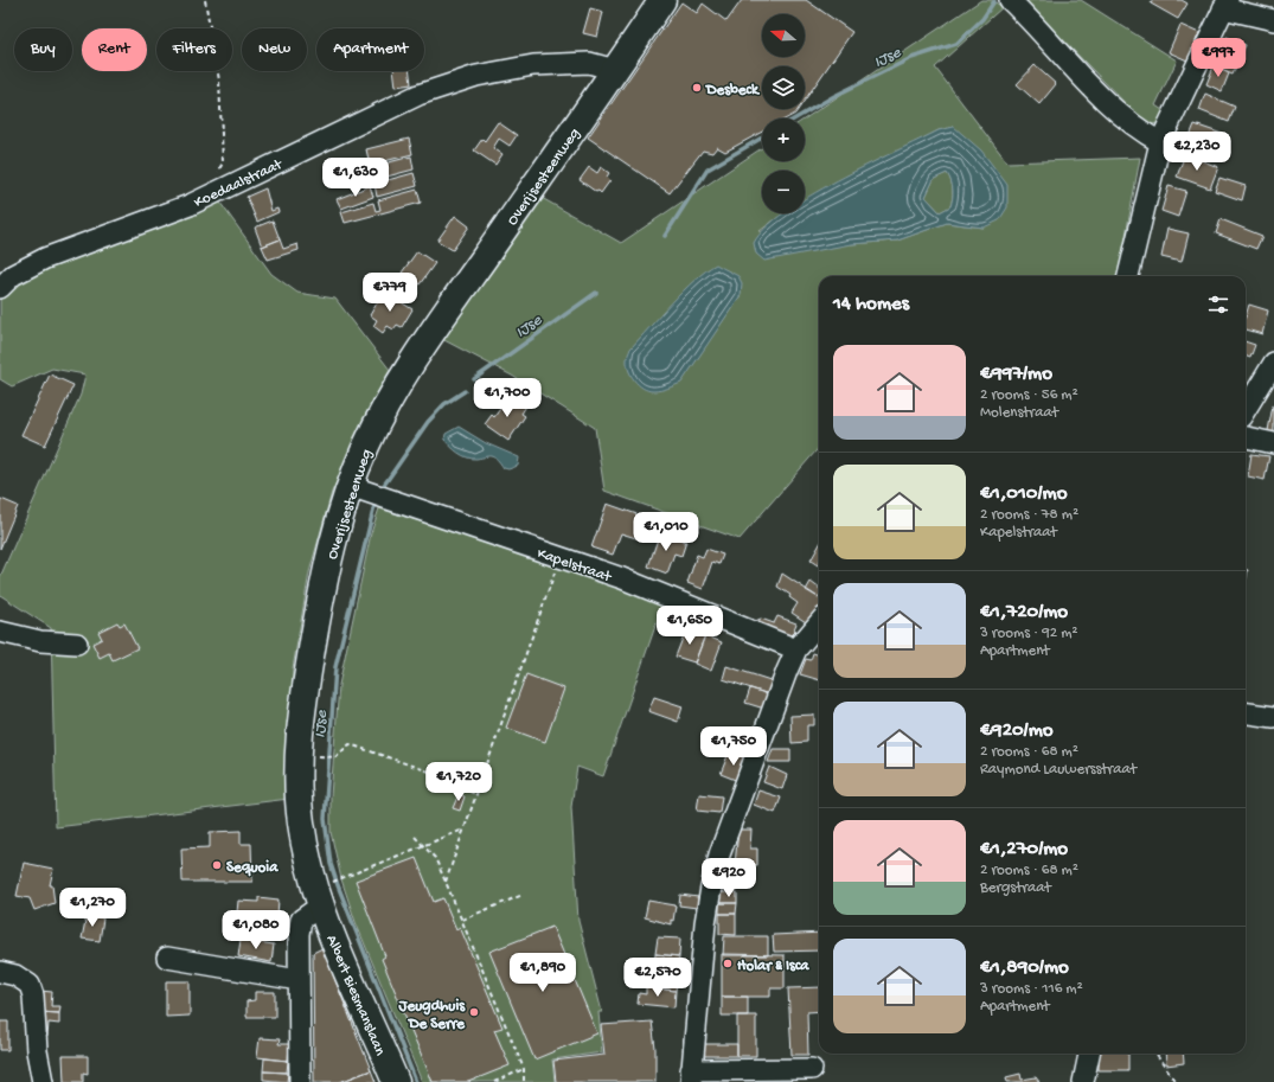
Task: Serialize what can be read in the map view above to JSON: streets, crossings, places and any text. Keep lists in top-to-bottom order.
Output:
{
  "streets": {
    "main road": ["Overijsesteenweg", "Albert Biesmanslaan"],
    "street": ["Koedaalstraat", "Kapelstraat"]
  },
  "crossings": [
    ["Overijsesteenweg", "Koedaalstraat"],
    ["Overijsesteenweg", "Kapelstraat"],
    ["Overijsesteenweg", "Albert Biesmanslaan"]
  ],
  "water": ["IJse"],
  "places": [
    "Desbeck",
    "Sequoia",
    "Holar & Isca",
    "Jeugdhuis De Serre"
  ],
  "north": "left",
  "page": {
    "map_buttons": ["+", "−"],
    "chip": [
      "Buy",
      "Rent",
      "Filters",
      "New",
      "Apartment"
    ],
    "price": [
      "€997",
      "€2,230",
      "€1,630",
      "€779",
      "€1,700",
      "€1,010",
      "€1,650",
      "€1,750",
      "€1,720",
      "€920",
      "€1,270",
      "€1,080",
      "€1,890",
      "€2,570"
    ],
    "heading": "14 homes",
    "list": [
      {
        "name": "€997/mo",
        "note": "2 rooms · 56 m² · Molenstraat"
      },
      {
        "name": "€1,010/mo",
        "note": "2 rooms · 78 m² · Kapelstraat"
      },
      {
        "name": "€1,720/mo",
        "note": "3 rooms · 92 m² · Apartment"
      },
      {
        "name": "€920/mo",
        "note": "2 rooms · 68 m² · Raymond Lauwersstraat"
      },
      {
        "name": "€1,270/mo",
        "note": "2 rooms · 68 m² · Bergstraat"
      },
      {
        "name": "€1,890/mo",
        "note": "3 rooms · 116 m² · Apartment"
      }
    ]
  }
}
